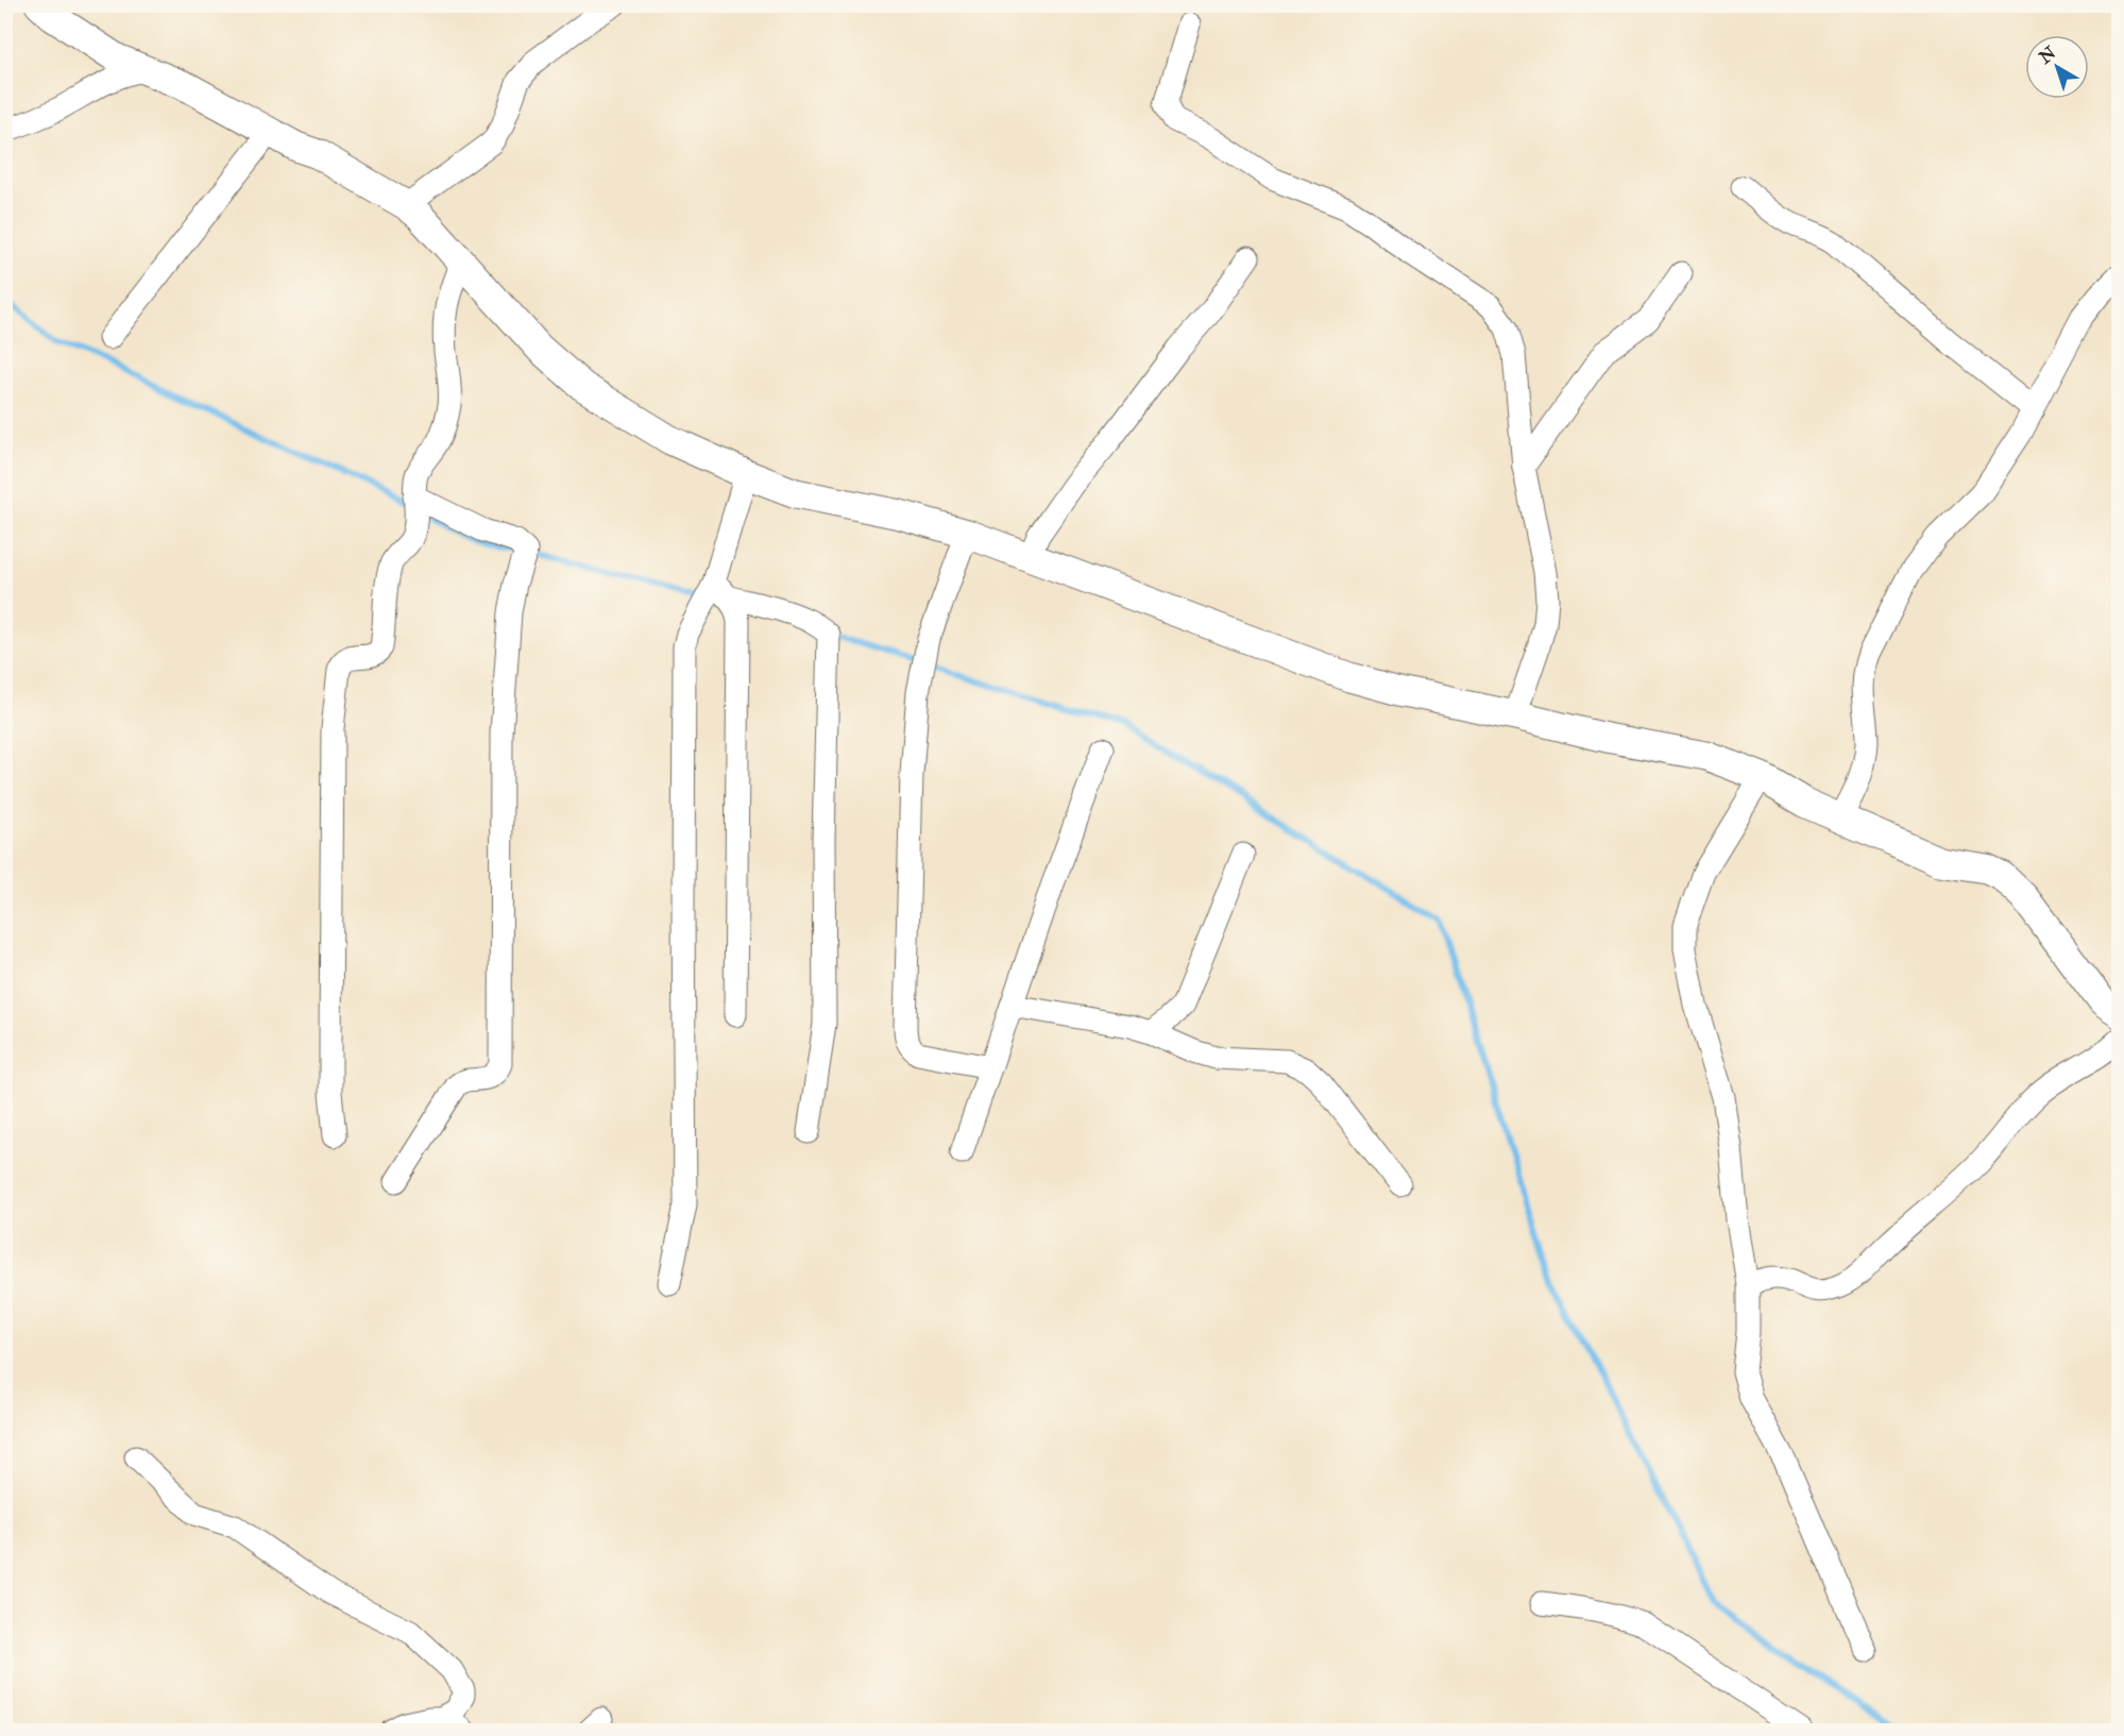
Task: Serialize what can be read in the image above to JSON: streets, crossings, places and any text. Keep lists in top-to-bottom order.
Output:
{
  "north": "top left"
}
